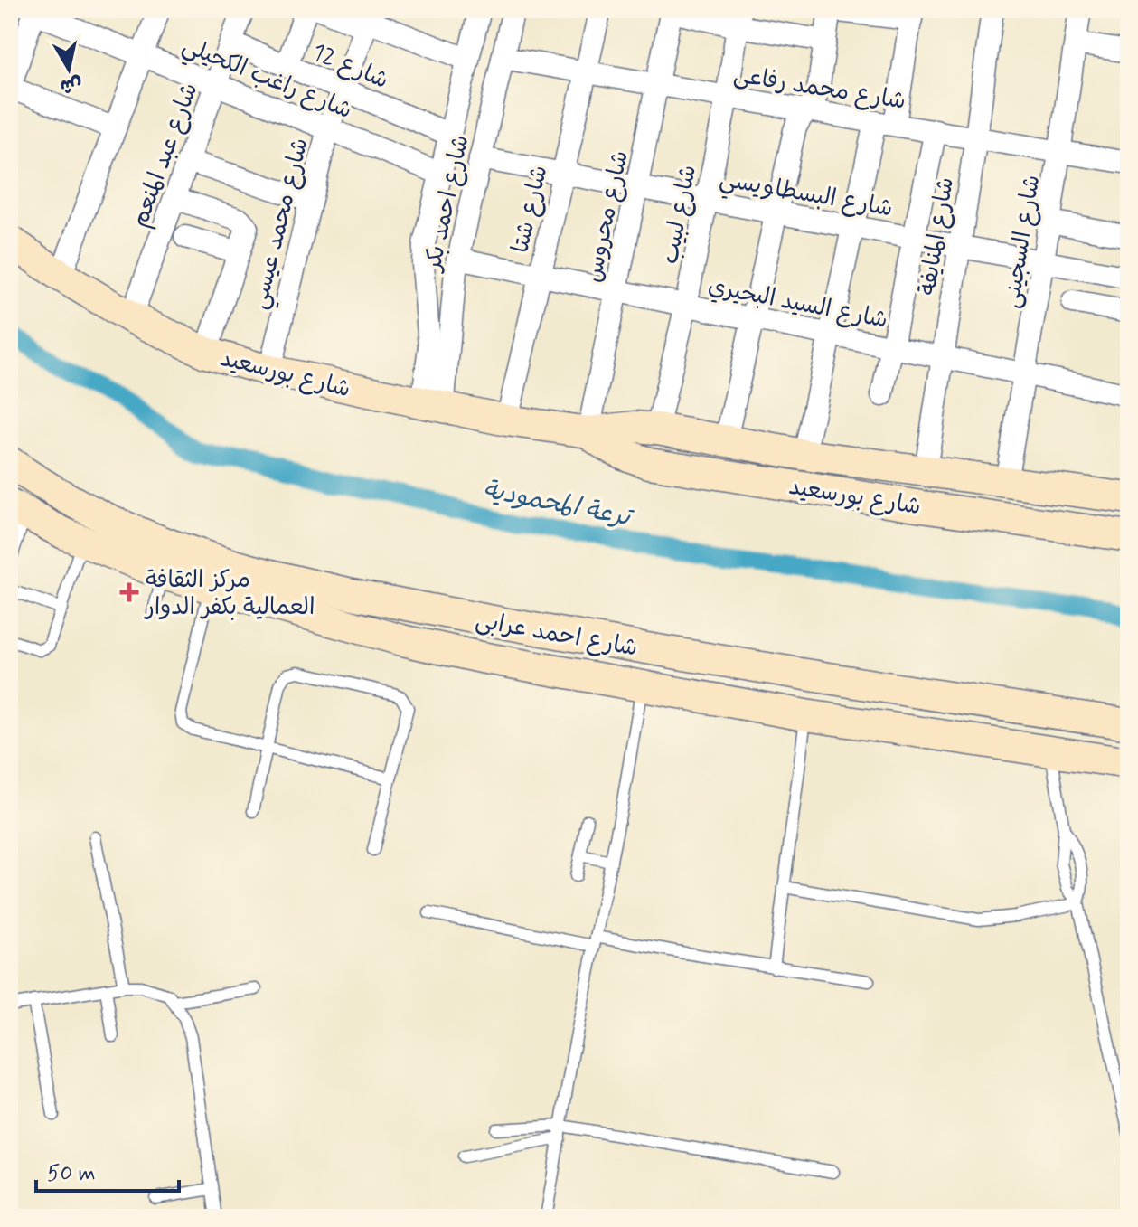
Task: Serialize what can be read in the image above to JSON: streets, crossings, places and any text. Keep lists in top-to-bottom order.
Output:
{
  "streets": {
    "main road": ["شارع بورسعيد", "شارع احمد عرابى"],
    "street": [
      "شارع 12",
      "شارع راغب الكحيلي",
      "شارع محمد رفاعى",
      "شارع عبد المنعم",
      "شارع البسطاويسي",
      "شارع احمد بكر",
      "شارع شتا",
      "شارع لبيب",
      "شارع محروس",
      "شارع محمد عيسي",
      "شارع المنايفة",
      "شارع السجينى",
      "شارع السيد البحيري"
    ]
  },
  "crossings": [
    ["شارع 12", "شارع عبد المنعم"],
    ["شارع 12", "شارع احمد بكر"],
    ["شارع 12", "شارع محمد عيسي"],
    ["شارع راغب الكحيلي", "شارع عبد المنعم"],
    ["شارع راغب الكحيلي", "شارع احمد بكر"],
    ["شارع راغب الكحيلي", "شارع محمد عيسي"],
    ["شارع محمد رفاعى", "شارع احمد بكر"],
    ["شارع محمد رفاعى", "شارع شتا"],
    ["شارع محمد رفاعى", "شارع لبيب"],
    ["شارع محمد رفاعى", "شارع محروس"],
    ["شارع محمد رفاعى", "شارع المنايفة"],
    ["شارع محمد رفاعى", "شارع السجينى"],
    ["شارع عبد المنعم", "شارع بورسعيد"],
    ["شارع البسطاويسي", "شارع احمد بكر"],
    ["شارع البسطاويسي", "شارع شتا"],
    ["شارع البسطاويسي", "شارع لبيب"],
    ["شارع البسطاويسي", "شارع محروس"],
    ["شارع البسطاويسي", "شارع المنايفة"],
    ["شارع البسطاويسي", "شارع السجينى"],
    ["شارع احمد بكر", "شارع السيد البحيري"],
    ["شارع احمد بكر", "شارع بورسعيد"],
    ["شارع شتا", "شارع السيد البحيري"],
    ["شارع شتا", "شارع بورسعيد"],
    ["شارع لبيب", "شارع السيد البحيري"],
    ["شارع لبيب", "شارع بورسعيد"],
    ["شارع محروس", "شارع السيد البحيري"],
    ["شارع محروس", "شارع بورسعيد"],
    ["شارع محمد عيسي", "شارع بورسعيد"],
    ["شارع المنايفة", "شارع السيد البحيري"],
    ["شارع المنايفة", "شارع بورسعيد"],
    ["شارع السجينى", "شارع السيد البحيري"],
    ["شارع السجينى", "شارع بورسعيد"]
  ],
  "water": ["ترعة المحمودية"],
  "places": {
    "health": ["مركز الثقافة العمالية بكفر الدوار"]
  },
  "scale_bar": "50 m",
  "north": "bottom"
}
